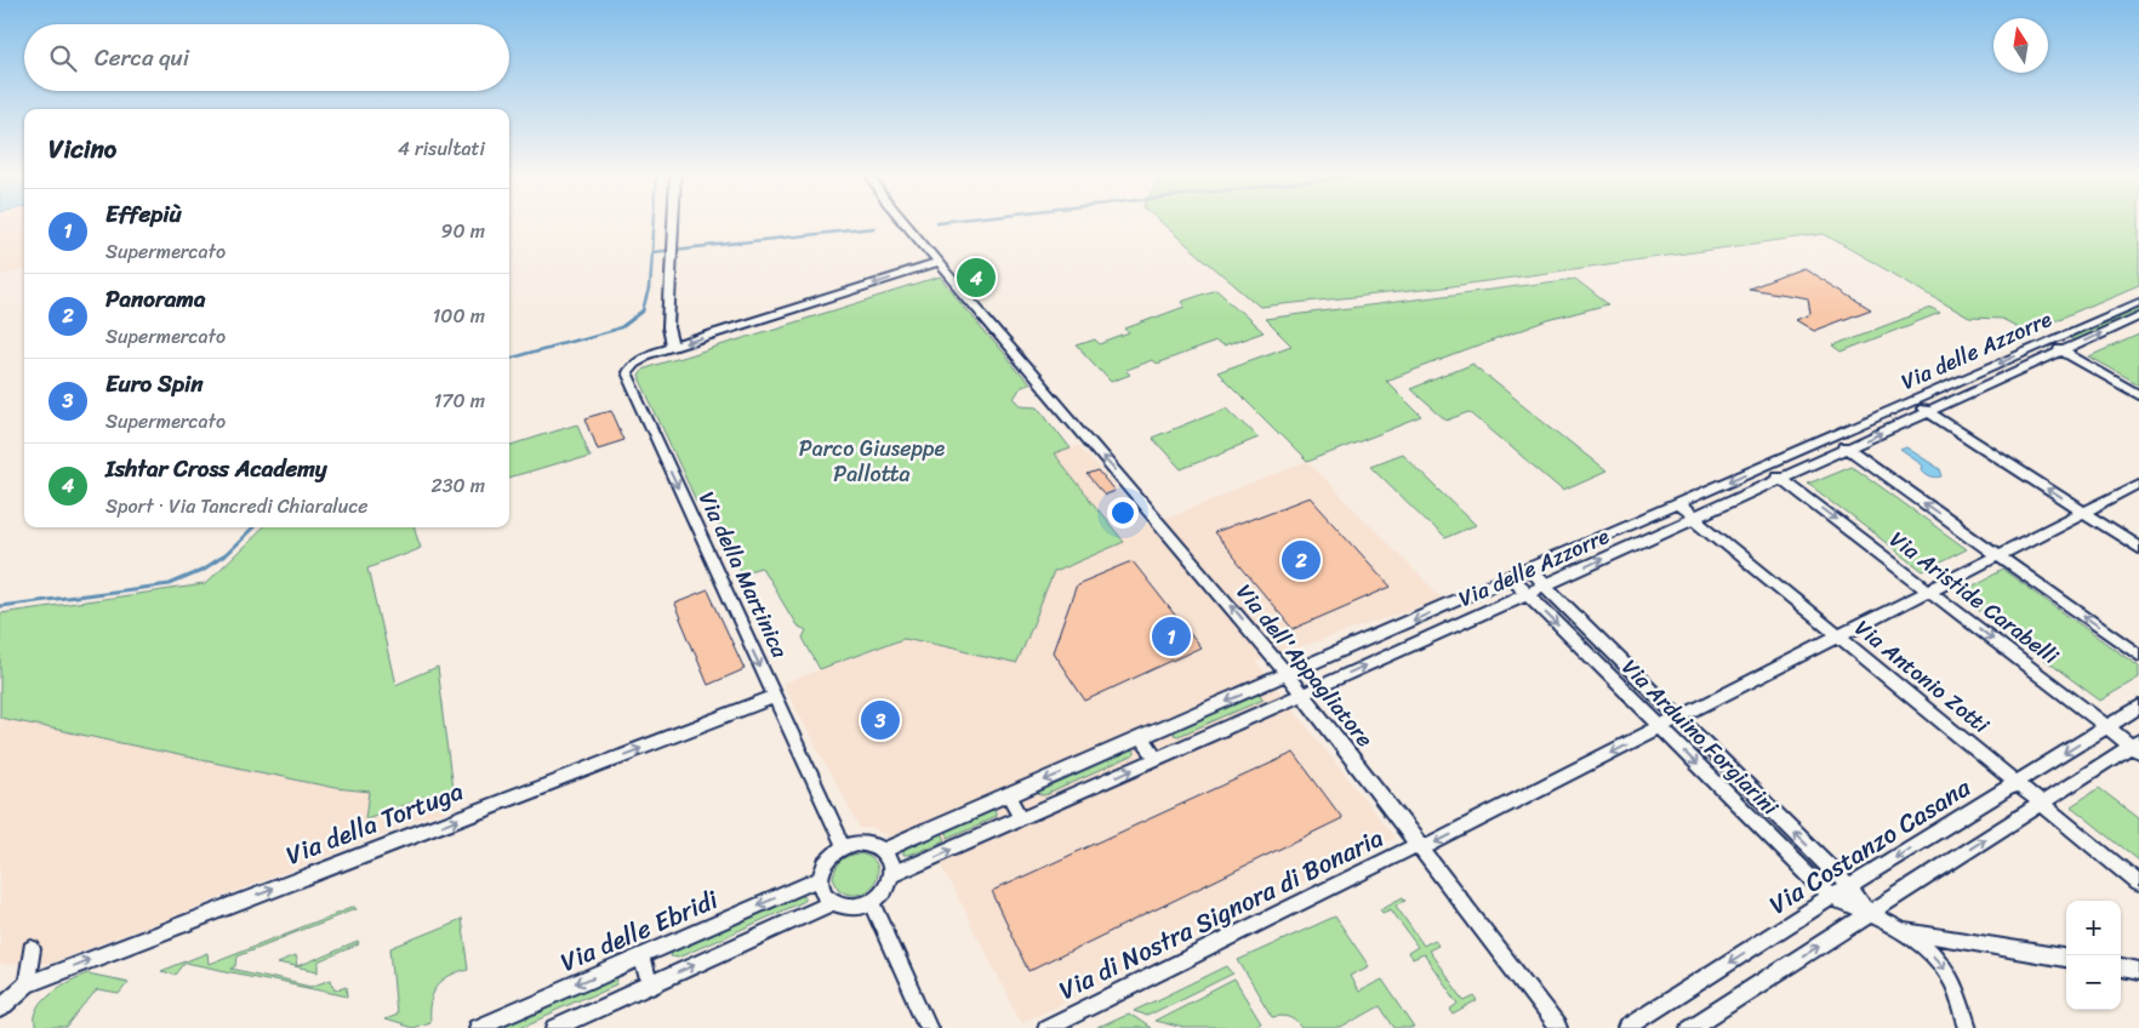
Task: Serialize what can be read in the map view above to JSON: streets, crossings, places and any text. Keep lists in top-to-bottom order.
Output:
{
  "streets": {
    "street": [
      "Via delle Azzorre",
      "Via della Martinica",
      "Via Aristide Carabelli",
      "Via dell'Appagliatore",
      "Via Antonio Zotti",
      "Via Arduino Forgiarini",
      "Via della Tortuga",
      "Via Costanzo Casana",
      "Via di Nostra Signora di Bonaria",
      "Via delle Ebridi"
    ]
  },
  "crossings": [
    ["Via delle Azzorre", "Via Aristide Carabelli"],
    ["Via delle Azzorre", "Via dell'Appagliatore"],
    ["Via delle Azzorre", "Via Antonio Zotti"],
    ["Via delle Azzorre", "Via Arduino Forgiarini"],
    ["Via della Martinica", "Via dell'Appagliatore"],
    ["Via della Martinica", "Via della Tortuga"],
    ["Via della Martinica", "Via delle Ebridi"],
    ["Via Aristide Carabelli", "Via Costanzo Casana"],
    ["Via Aristide Carabelli", "Via di Nostra Signora di Bonaria"],
    ["Via dell'Appagliatore", "Via di Nostra Signora di Bonaria"],
    ["Via Antonio Zotti", "Via Costanzo Casana"],
    ["Via Antonio Zotti", "Via di Nostra Signora di Bonaria"],
    ["Via Arduino Forgiarini", "Via Costanzo Casana"],
    ["Via Arduino Forgiarini", "Via di Nostra Signora di Bonaria"]
  ],
  "one_way": ["Via dell'Appagliatore", "Via della Tortuga"],
  "parks": ["Parco Giuseppe Pallotta"],
  "north": "top",
  "page": {
    "search": "Cerca qui",
    "heading": ["Vicino", "4 risultati"],
    "list": [
      {
        "mark": "1",
        "name": "Effepiù",
        "note": "Supermercato",
        "value": "90 m"
      },
      {
        "mark": "2",
        "name": "Panorama",
        "note": "Supermercato",
        "value": "100 m"
      },
      {
        "mark": "3",
        "name": "Euro Spin",
        "note": "Supermercato",
        "value": "170 m"
      },
      {
        "mark": "4",
        "name": "Ishtar Cross Academy",
        "note": "Sport · Via Tancredi Chiaraluce",
        "value": "230 m"
      }
    ],
    "pins": [
      "4",
      "2",
      "1",
      "3"
    ],
    "map_buttons": ["+", "−"]
  }
}
